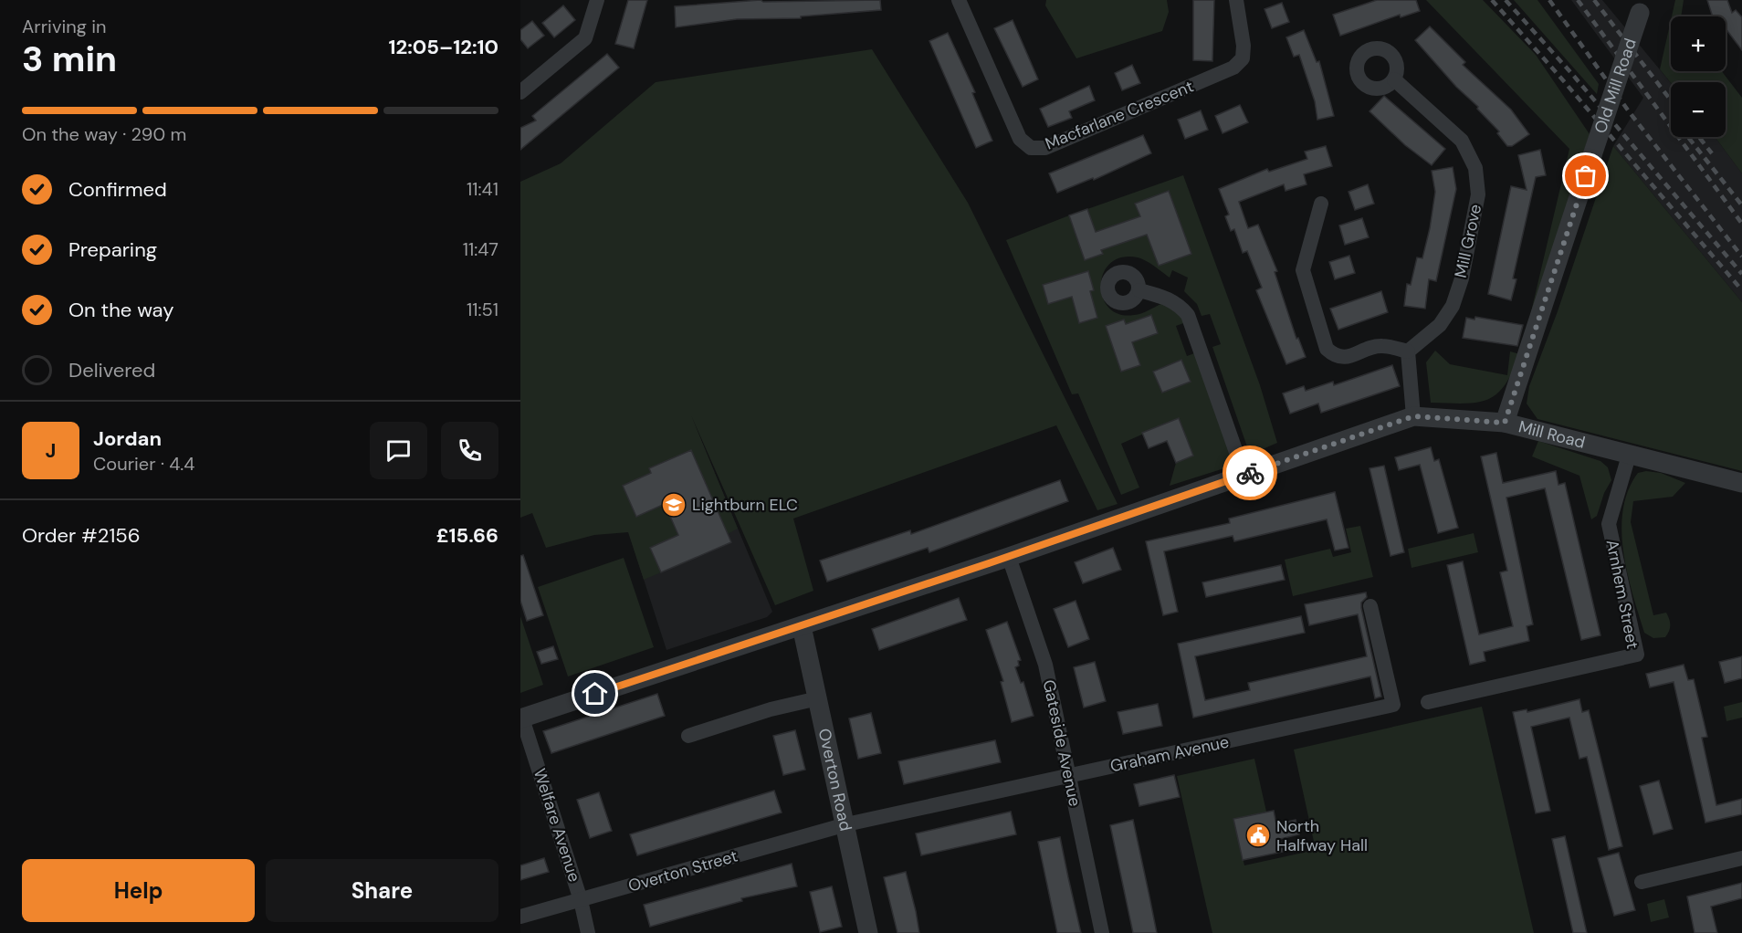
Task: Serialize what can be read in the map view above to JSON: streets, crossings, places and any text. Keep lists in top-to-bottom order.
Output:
{
  "streets": {
    "street": [
      "Old Mill Road",
      "Macfarlane Crescent",
      "Mill Grove",
      "Mill Road",
      "Arnhem Street",
      "Gateside Avenue",
      "Graham Avenue",
      "Overton Road",
      "Welfare Avenue",
      "Overton Street"
    ]
  },
  "crossings": [
    ["Old Mill Road", "Mill Road"],
    ["Mill Road", "Arnhem Street"],
    ["Mill Road", "Gateside Avenue"],
    ["Mill Road", "Overton Road"],
    ["Mill Road", "Welfare Avenue"],
    ["Gateside Avenue", "Graham Avenue"],
    ["Graham Avenue", "Overton Road"],
    ["Graham Avenue", "Overton Street"],
    ["Overton Road", "Overton Street"],
    ["Welfare Avenue", "Overton Street"]
  ],
  "places": {
    "school or university": ["Lightburn ELC"],
    "public building": ["North Halfway Hall"]
  },
  "page": {
    "heading": ["3 min", "Arriving in", "12:05–12:10"],
    "panel": [
      "Jordan",
      "Courier · 4.4",
      "Order #2156",
      "£15.66"
    ],
    "map_buttons": ["+", "−"],
    "bar": "On the way · 290 m",
    "list": [
      ["Confirmed", "11:41"],
      ["Preparing", "11:47"],
      ["On the way", "11:51"],
      "Delivered"
    ],
    "round": "J",
    "buttons": ["Help", "Share"]
  }
}
